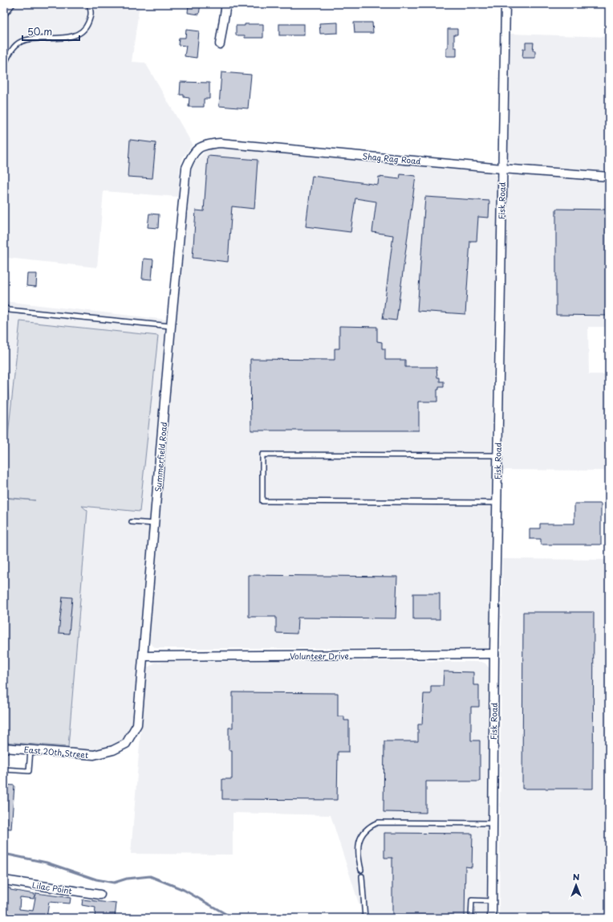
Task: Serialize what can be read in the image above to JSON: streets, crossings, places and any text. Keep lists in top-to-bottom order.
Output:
{
  "streets": {
    "street": [
      "Shag Rag Road",
      "Fisk Road",
      "Summerfield Road",
      "Volunteer Drive",
      "East 20th Street",
      "Lilac Point"
    ]
  },
  "crossings": [
    ["Shag Rag Road", "Fisk Road"],
    ["Shag Rag Road", "Summerfield Road"],
    ["Fisk Road", "Volunteer Drive"],
    ["Summerfield Road", "Volunteer Drive"],
    ["Summerfield Road", "East 20th Street"]
  ],
  "scale_bar": "50 m",
  "north": "top"
}
